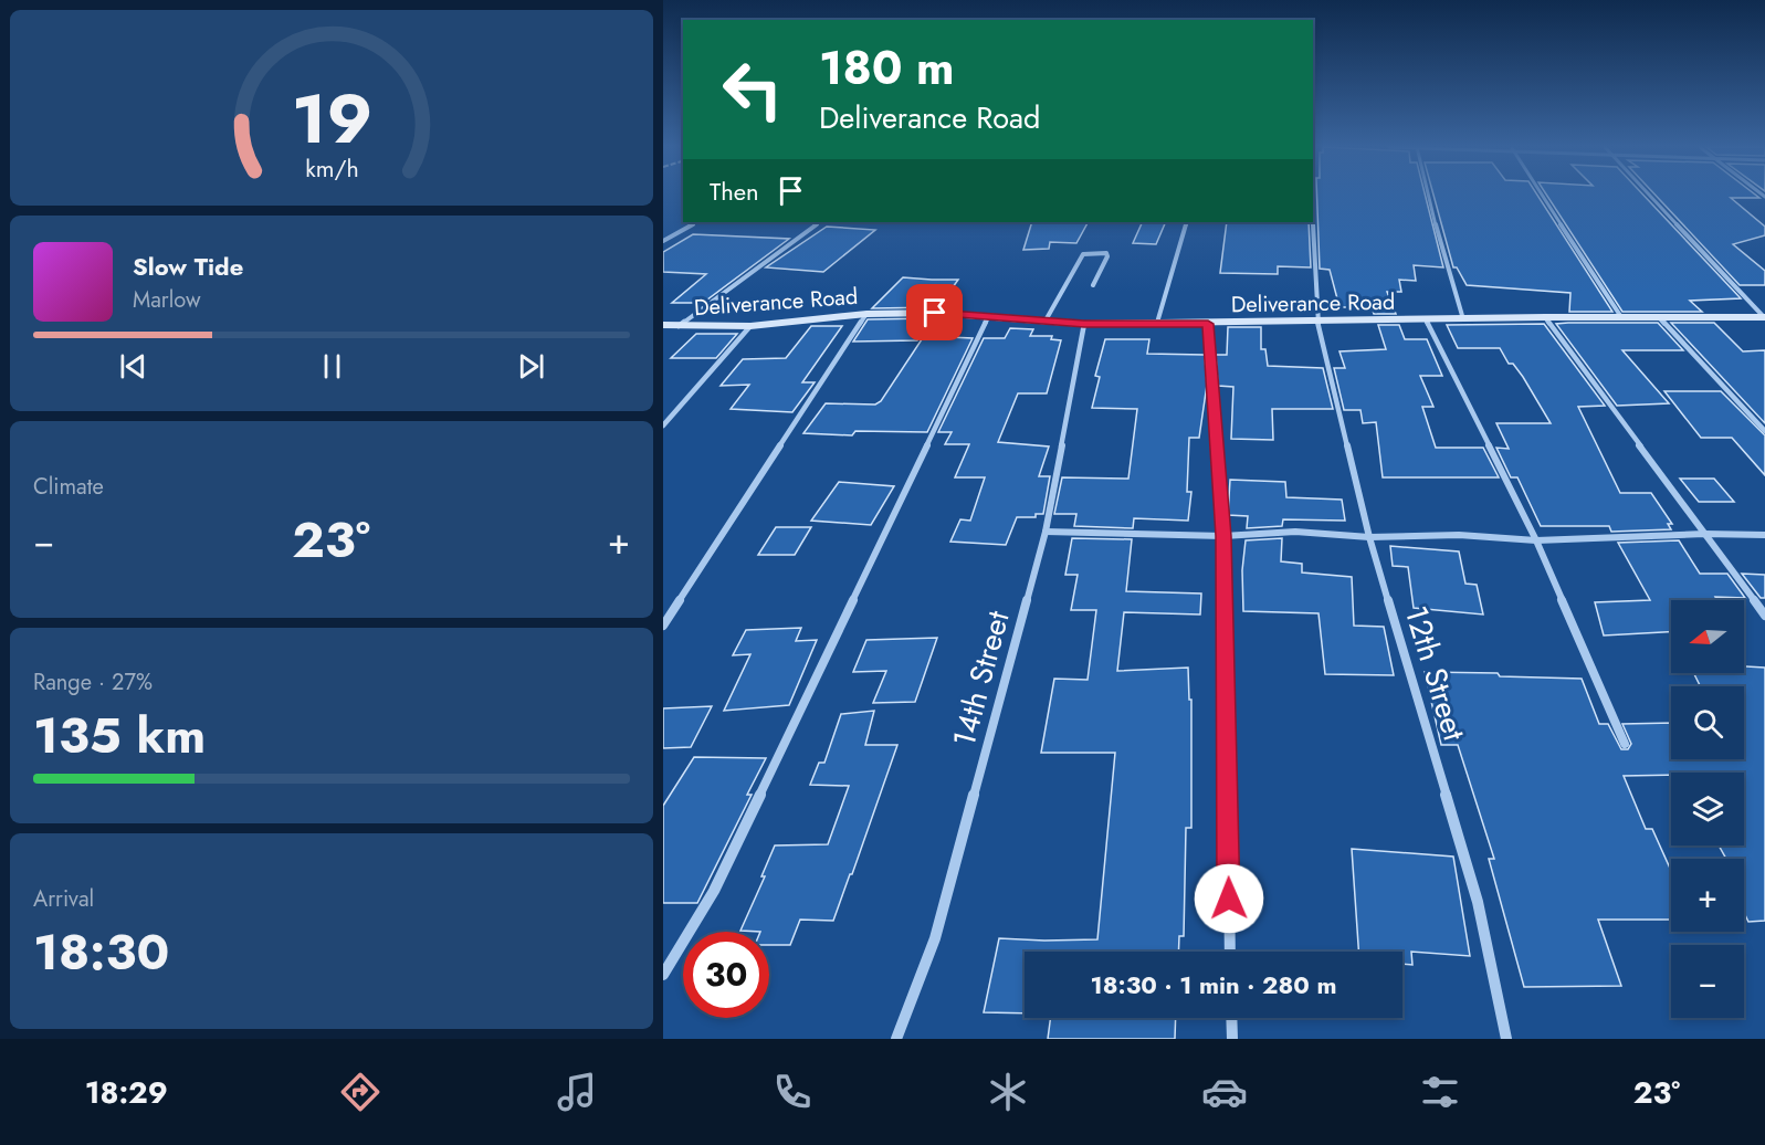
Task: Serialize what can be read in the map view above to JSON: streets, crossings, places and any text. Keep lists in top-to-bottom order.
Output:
{
  "streets": {
    "street": ["Deliverance Road", "12th Street", "14th Street"]
  },
  "crossings": [
    ["Deliverance Road", "12th Street"],
    ["Deliverance Road", "14th Street"]
  ],
  "north": "left",
  "page": {
    "turn": ["180 m", "Deliverance Road"],
    "then": "Then",
    "song": ["Slow Tide", "Marlow"],
    "tile": [
      "Climate",
      ["Range · 27%", "135 km"],
      ["Arrival", "18:30"]
    ],
    "heat": ["−", "23°", "+"],
    "map_buttons": ["+", "−"],
    "limit": "30",
    "trip": "18:30 · 1 min · 280 m",
    "tabs": ["18:29", "23°"],
    "gauge": ["19", "km/h"]
  }
}
